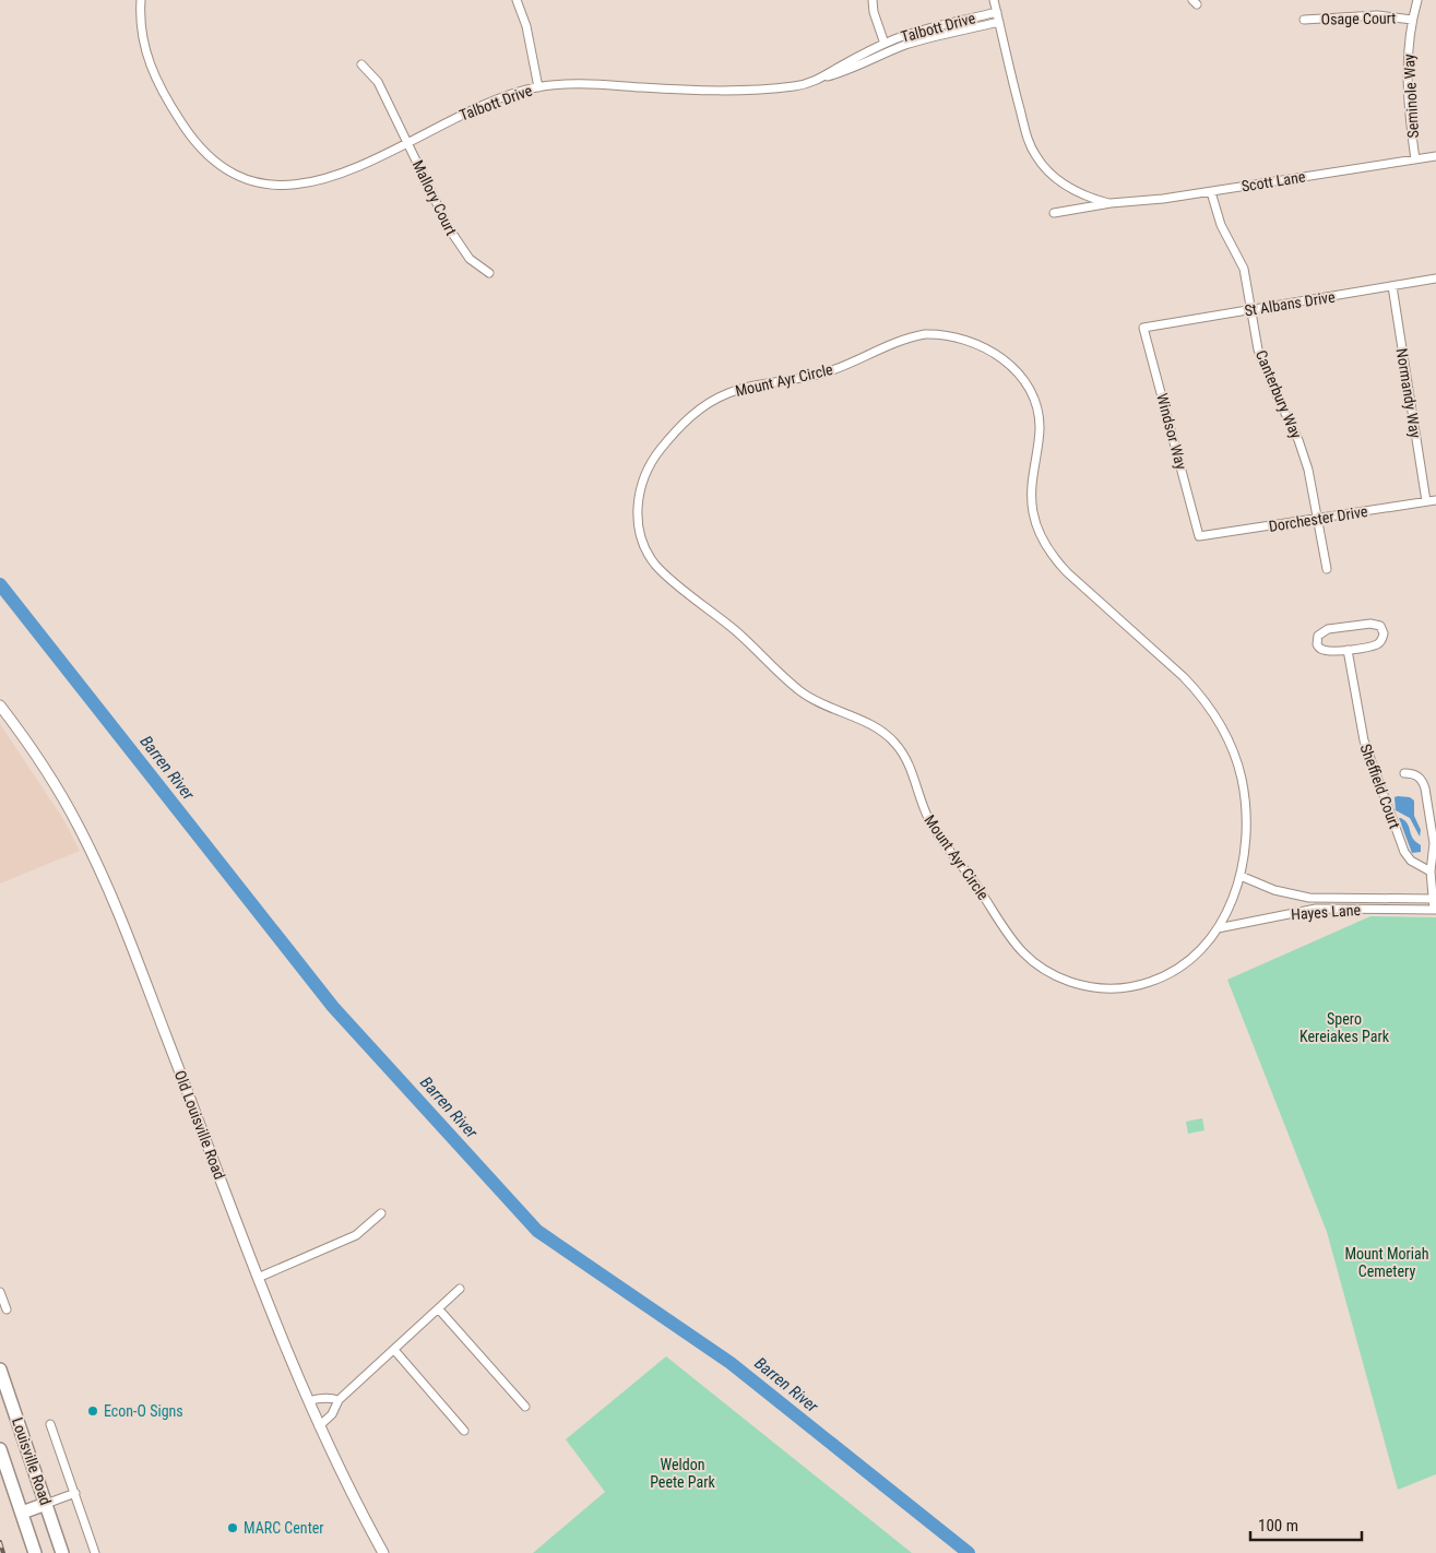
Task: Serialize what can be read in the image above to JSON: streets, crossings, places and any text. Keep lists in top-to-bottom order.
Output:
{
  "streets": {
    "main road": ["Louisville Road"],
    "street": [
      "Osage Court",
      "Talbott Drive",
      "Seminole Way",
      "Scott Lane",
      "Mallory Court",
      "St Albans Drive",
      "Mount Ayr Circle",
      "Normandy Way",
      "Canterbury Way",
      "Windsor Way",
      "Dorchester Drive",
      "Sheffield Court",
      "Hayes Lane",
      "Old Louisville Road"
    ]
  },
  "crossings": [
    ["Osage Court", "Seminole Way"],
    ["Talbott Drive", "Scott Lane"],
    ["Talbott Drive", "Mallory Court"],
    ["Seminole Way", "Scott Lane"],
    ["Scott Lane", "Canterbury Way"],
    ["St Albans Drive", "Normandy Way"],
    ["St Albans Drive", "Canterbury Way"],
    ["St Albans Drive", "Windsor Way"],
    ["Mount Ayr Circle", "Hayes Lane"],
    ["Normandy Way", "Dorchester Drive"],
    ["Canterbury Way", "Dorchester Drive"],
    ["Windsor Way", "Dorchester Drive"]
  ],
  "water": ["Barren River"],
  "parks": ["Spero Kereiakes Park", "Mount Moriah Cemetery", "Weldon Peete Park"],
  "places": ["Econ-O Signs", "MARC Center"],
  "scale_bar": "100 m"
}
